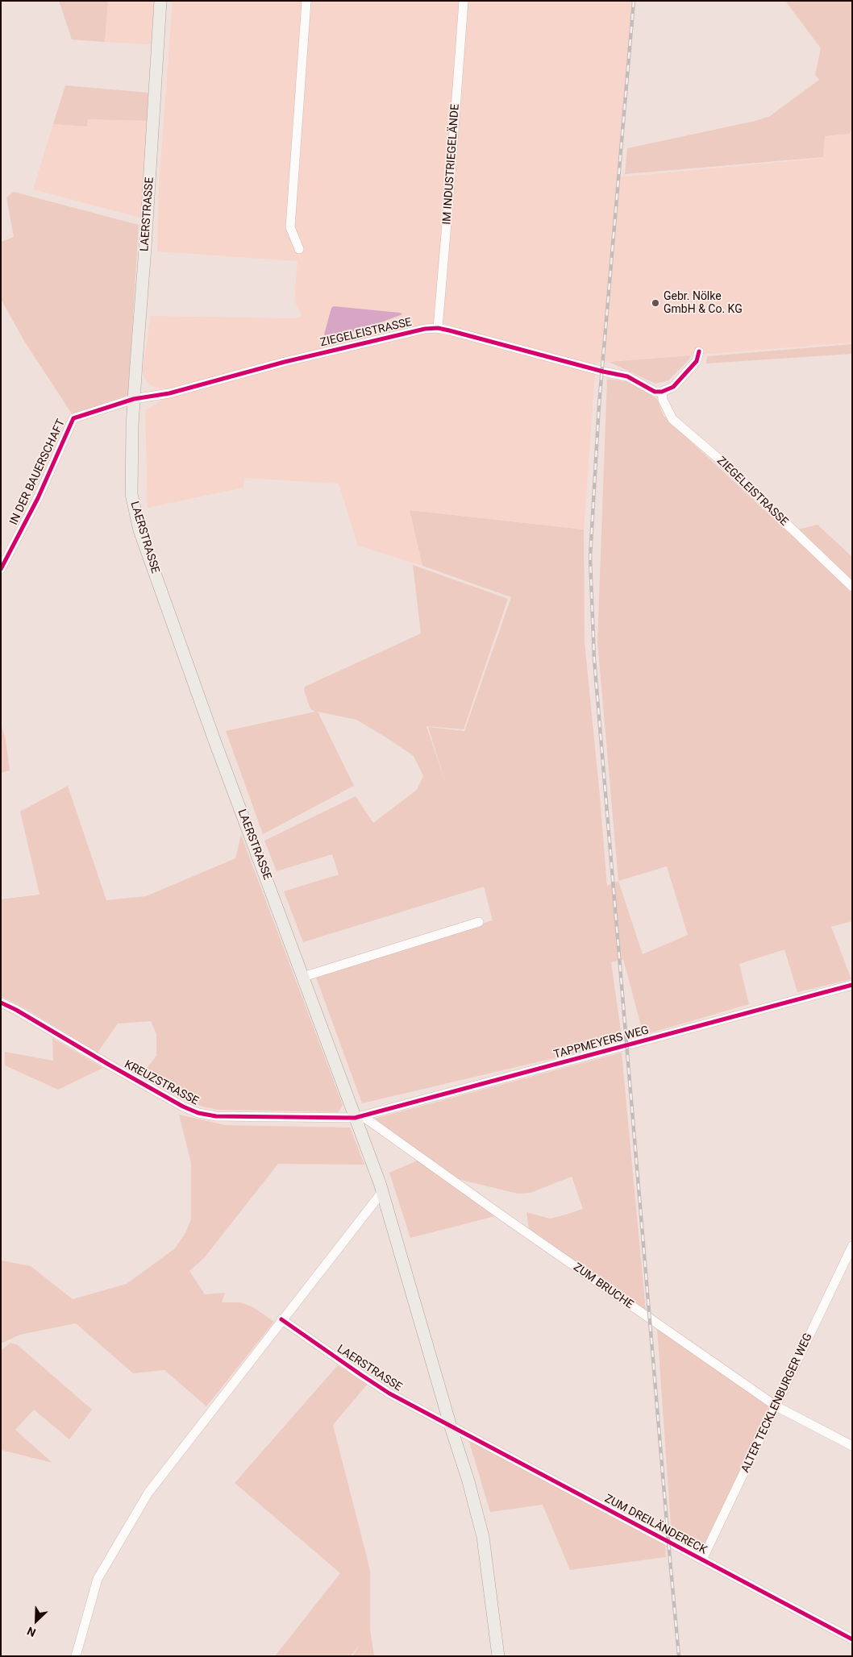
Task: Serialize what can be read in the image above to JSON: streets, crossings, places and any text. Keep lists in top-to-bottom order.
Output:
{
  "streets": {
    "main road": ["LAERSTRASSE"],
    "street": [
      "IM INDUSTRIEGELÄNDE",
      "ZIEGELEISTRASSE",
      "IN DER BAUERSCHAFT",
      "TAPPMEYERS WEG",
      "KREUZSTRASSE",
      "ZUM BRUCHE",
      "ALTER TECKLENBURGER WEG",
      "ZUM DREILÄNDERECK"
    ]
  },
  "crossings": [
    ["IM INDUSTRIEGELÄNDE", "ZIEGELEISTRASSE"],
    ["LAERSTRASSE", "ZIEGELEISTRASSE"],
    ["LAERSTRASSE", "IN DER BAUERSCHAFT"],
    ["LAERSTRASSE", "TAPPMEYERS WEG"],
    ["LAERSTRASSE", "KREUZSTRASSE"],
    ["LAERSTRASSE", "ZUM BRUCHE"],
    ["LAERSTRASSE", "ZUM DREILÄNDERECK"],
    ["ZIEGELEISTRASSE", "IN DER BAUERSCHAFT"],
    ["TAPPMEYERS WEG", "KREUZSTRASSE"],
    ["TAPPMEYERS WEG", "ZUM BRUCHE"],
    ["KREUZSTRASSE", "ZUM BRUCHE"],
    ["ZUM BRUCHE", "ALTER TECKLENBURGER WEG"],
    ["ALTER TECKLENBURGER WEG", "ZUM DREILÄNDERECK"]
  ],
  "places": ["Gebr. Nölke GmbH & Co. KG"],
  "north": "bottom left"
}
